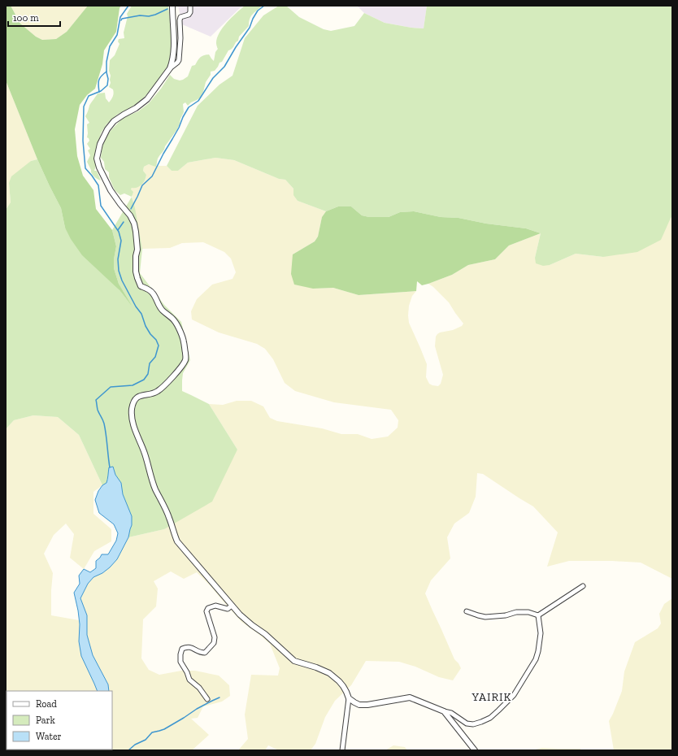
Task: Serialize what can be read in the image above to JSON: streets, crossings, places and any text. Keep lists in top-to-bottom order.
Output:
{
  "districts": ["YAIRIK"],
  "legend": ["Road", "Park", "Water"],
  "scale_bar": "100 m"
}
